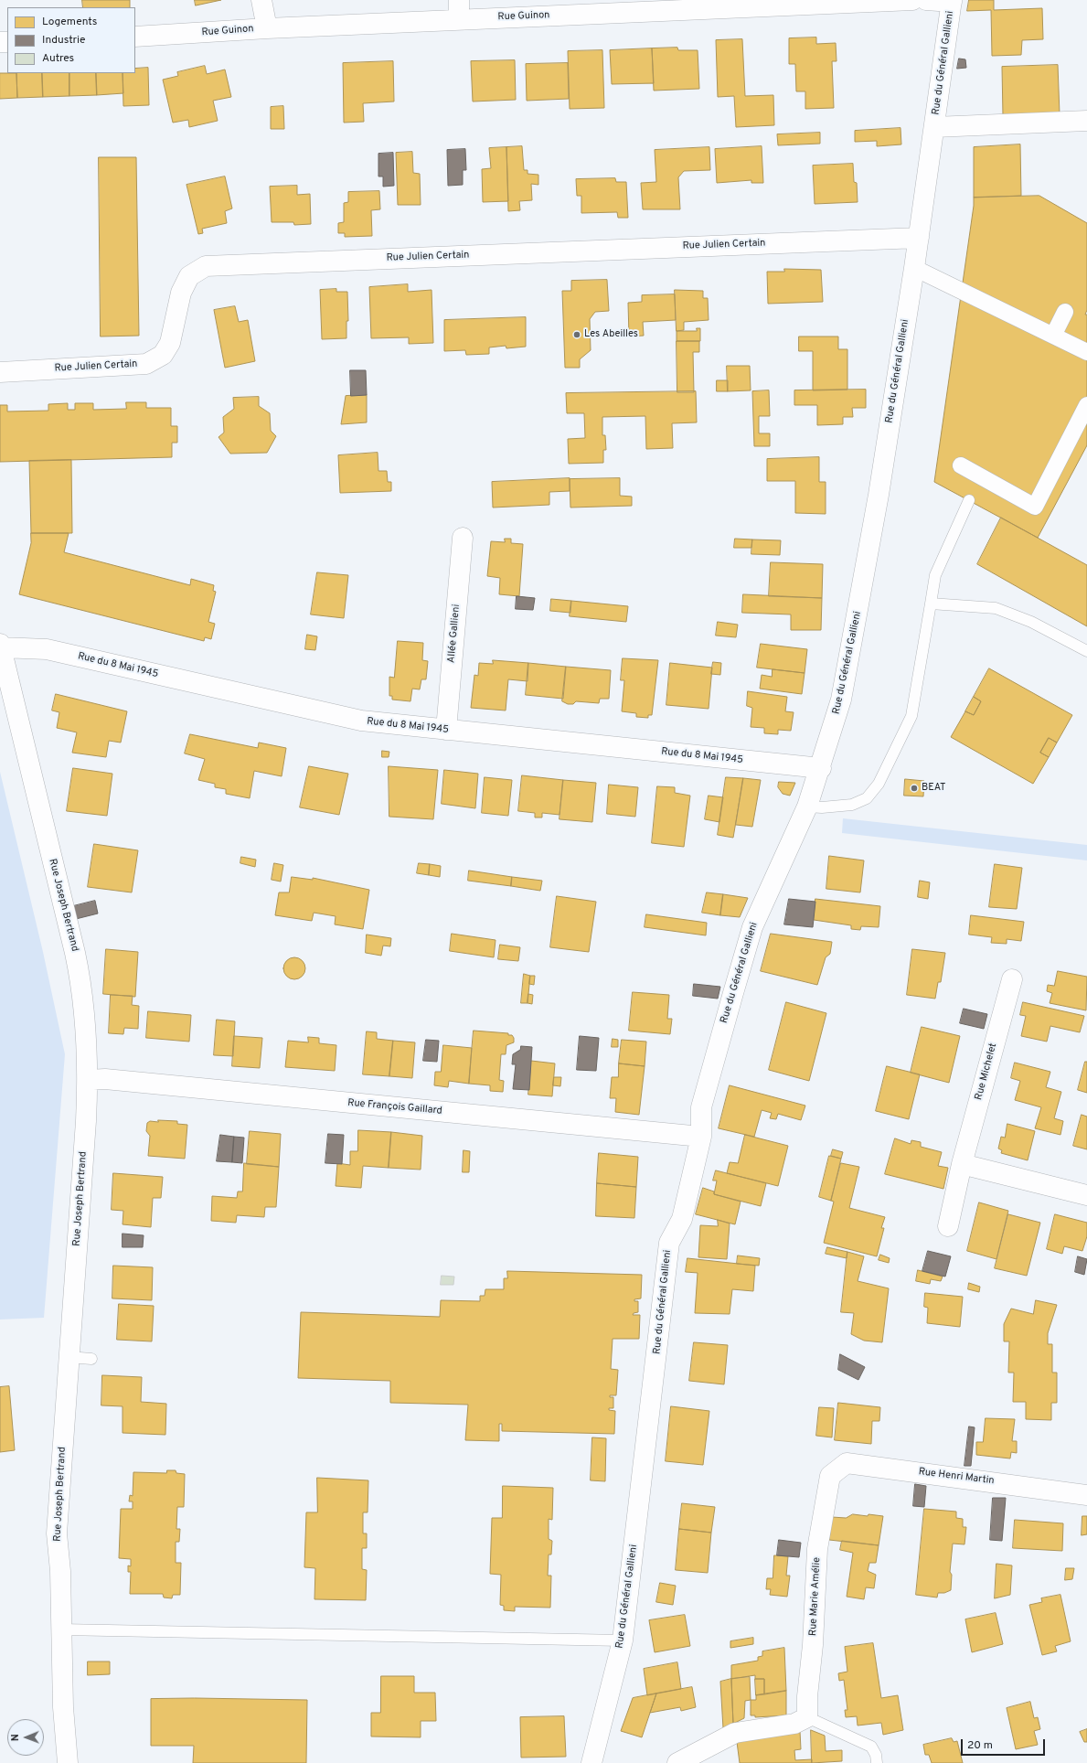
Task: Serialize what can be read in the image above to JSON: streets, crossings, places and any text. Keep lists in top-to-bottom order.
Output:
{
  "streets": {
    "street": [
      "Rue Guinon",
      "Rue du Général Gallieni",
      "Rue Julien Certain",
      "Allée Gallieni",
      "Rue du 8 Mai 1945",
      "Rue Joseph Bertrand",
      "Rue Michelet",
      "Rue François Gaillard",
      "Rue Henri Martin",
      "Rue Marie Amélie"
    ]
  },
  "crossings": [
    ["Rue du Général Gallieni", "Rue Julien Certain"],
    ["Rue du Général Gallieni", "Rue du 8 Mai 1945"],
    ["Rue du Général Gallieni", "Rue François Gaillard"],
    ["Allée Gallieni", "Rue du 8 Mai 1945"],
    ["Rue du 8 Mai 1945", "Rue Joseph Bertrand"],
    ["Rue Joseph Bertrand", "Rue François Gaillard"],
    ["Rue Henri Martin", "Rue Marie Amélie"]
  ],
  "places": ["Les Abeilles", "BEAT"],
  "legend": ["Logements", "Industrie", "Autres"],
  "scale_bar": "20 m",
  "north": "left"
}
